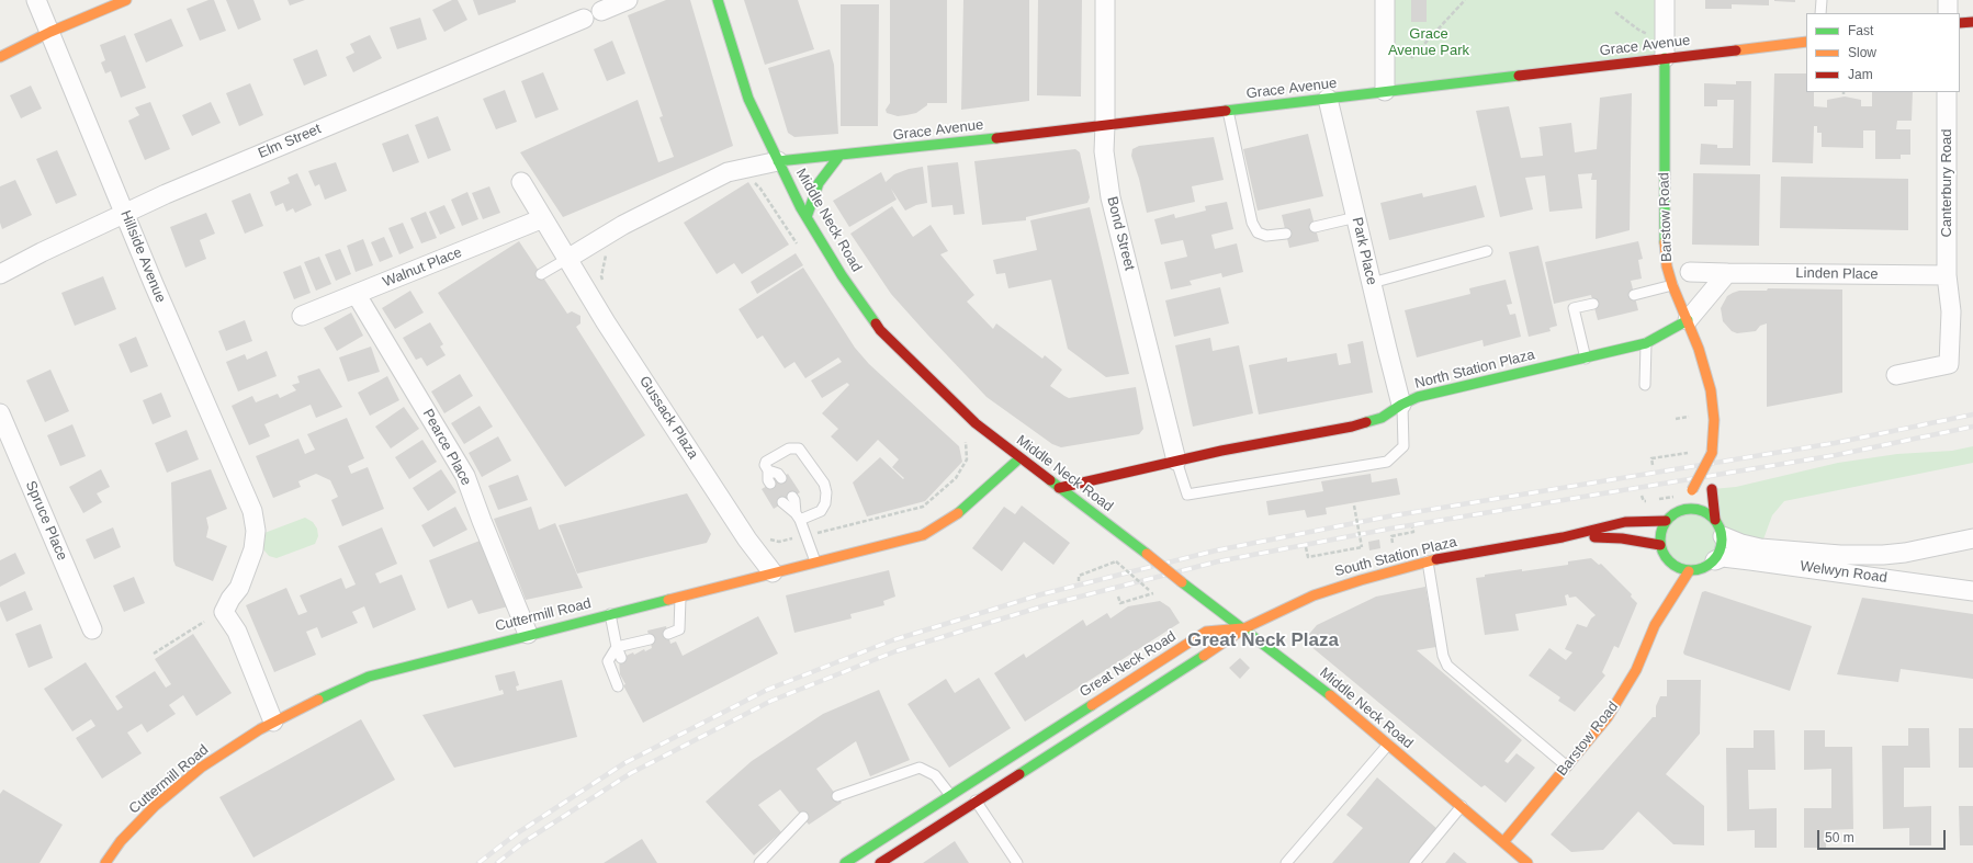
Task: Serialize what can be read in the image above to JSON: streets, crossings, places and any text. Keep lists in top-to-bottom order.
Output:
{
  "streets": {
    "street": [
      "Grace Avenue",
      "Elm Street",
      "Canterbury Road",
      "Barstow Road",
      "Middle Neck Road",
      "Bond Street",
      "Park Place",
      "Hillside Avenue",
      "Walnut Place",
      "Linden Place",
      "North Station Plaza",
      "Gussack Plaza",
      "Pearce Place",
      "Spruce Place",
      "South Station Plaza",
      "Welwyn Road",
      "Cuttermill Road",
      "Great Neck Road"
    ]
  },
  "crossings": [
    ["Grace Avenue", "Barstow Road"],
    ["Grace Avenue", "Middle Neck Road"],
    ["Grace Avenue", "Bond Street"],
    ["Grace Avenue", "Park Place"],
    ["Elm Street", "Hillside Avenue"],
    ["Canterbury Road", "Linden Place"],
    ["Barstow Road", "Middle Neck Road"],
    ["Barstow Road", "North Station Plaza"],
    ["Barstow Road", "South Station Plaza"],
    ["Barstow Road", "Welwyn Road"],
    ["Middle Neck Road", "North Station Plaza"],
    ["Middle Neck Road", "South Station Plaza"],
    ["Middle Neck Road", "Cuttermill Road"],
    ["Middle Neck Road", "Great Neck Road"],
    ["Bond Street", "North Station Plaza"],
    ["Park Place", "North Station Plaza"],
    ["Hillside Avenue", "Cuttermill Road"],
    ["Walnut Place", "Gussack Plaza"],
    ["Walnut Place", "Pearce Place"],
    ["Gussack Plaza", "Cuttermill Road"],
    ["Pearce Place", "Cuttermill Road"],
    ["South Station Plaza", "Welwyn Road"],
    ["South Station Plaza", "Great Neck Road"]
  ],
  "districts": ["Great Neck Plaza"],
  "parks": ["Grace Avenue Park"],
  "legend": ["Fast", "Slow", "Jam"],
  "scale_bar": "50 m"
}
